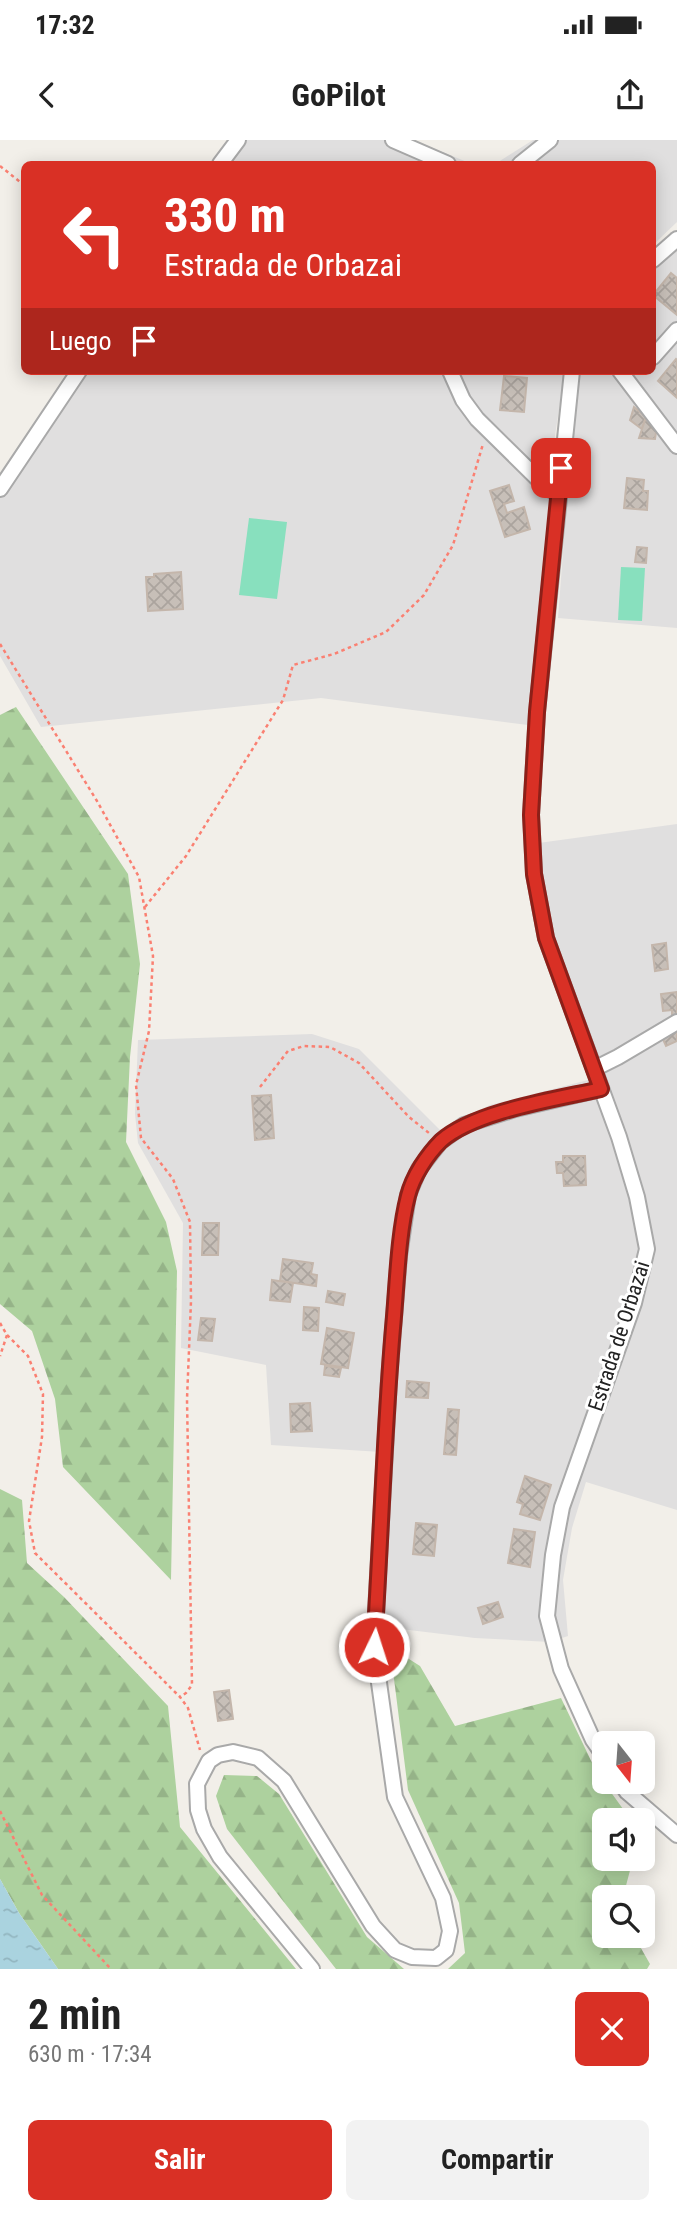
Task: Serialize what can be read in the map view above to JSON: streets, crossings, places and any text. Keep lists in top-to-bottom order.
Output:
{
  "streets": {
    "street": ["Estrada de Orbazai"]
  },
  "north": "bottom",
  "page": {
    "status": "17:32",
    "header": "GoPilot",
    "turn": ["330 m", "Estrada de Orbazai"],
    "then": "Luego",
    "heading": ["2 min", "630 m · 17:34"],
    "buttons": ["Salir", "Compartir"]
  }
}
